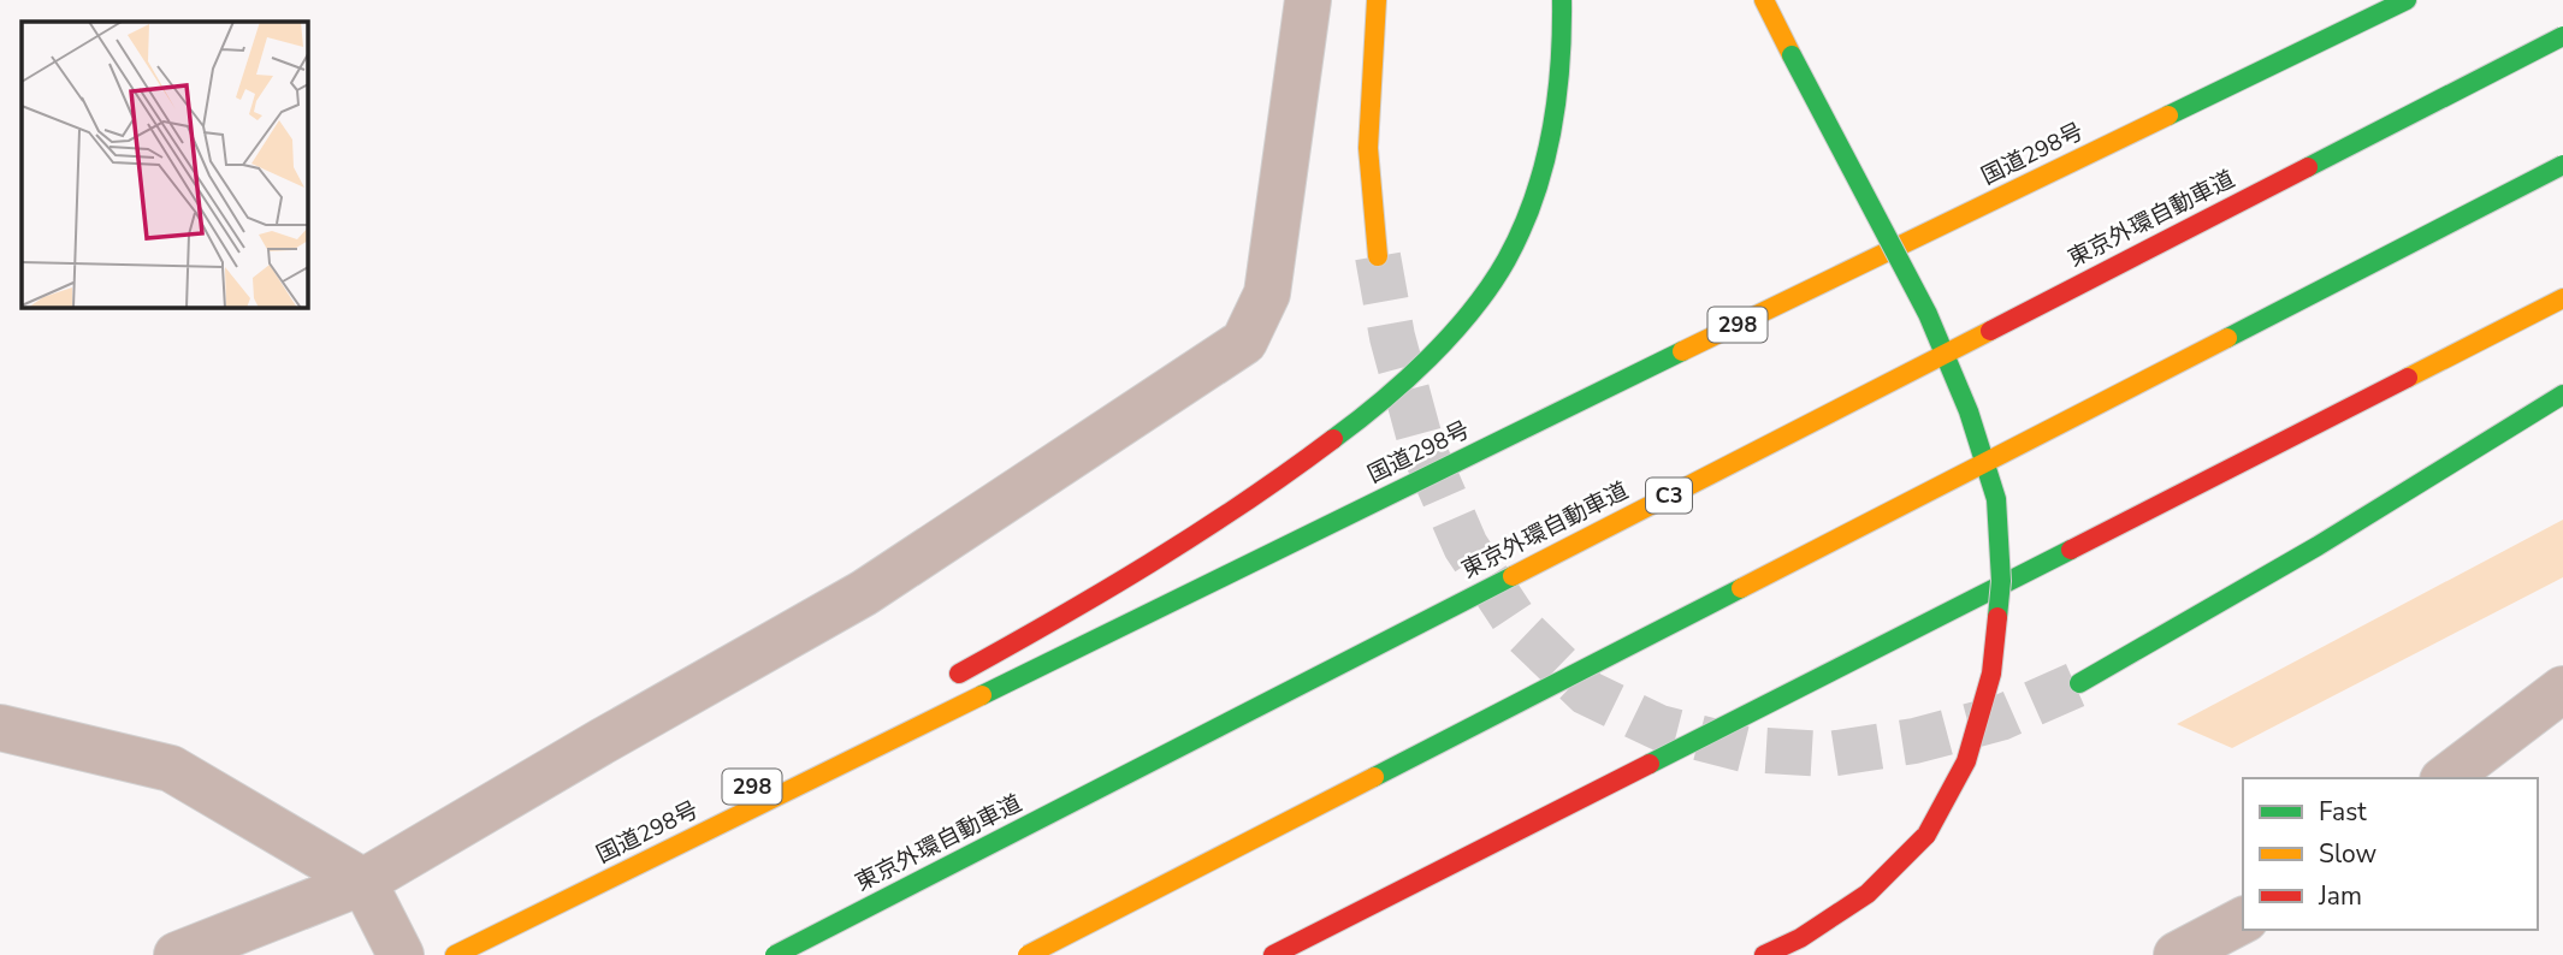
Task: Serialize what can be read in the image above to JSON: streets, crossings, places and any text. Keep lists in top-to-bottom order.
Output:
{
  "streets": {
    "highway": [
      "国道298号",
      "東京外環自動車道",
      "298",
      "C3"
    ]
  },
  "legend": ["Fast", "Slow", "Jam"]
}
